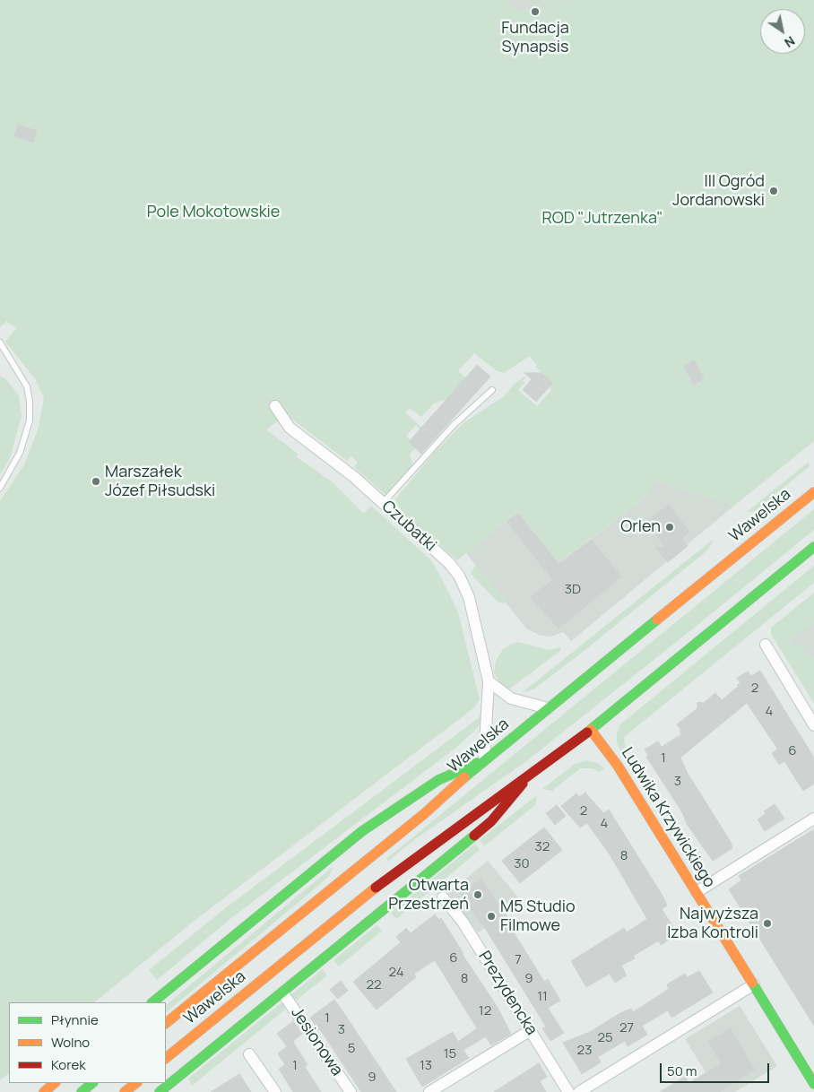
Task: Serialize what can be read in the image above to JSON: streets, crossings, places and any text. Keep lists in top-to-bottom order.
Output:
{
  "streets": {
    "main road": ["Wawelska", "Ludwika Krzywickiego"],
    "street": ["Czubatki", "Prezydencka", "Jesionowa"]
  },
  "crossings": [
    ["Wawelska", "Czubatki"],
    ["Wawelska", "Ludwika Krzywickiego"]
  ],
  "parks": ["Pole Mokotowskie", "ROD \"Jutrzenka\""],
  "places": [
    "Fundacja Synapsis",
    "III Ogród Jordanowski",
    "Marszałek Józef Piłsudski",
    "Orlen",
    "Otwarta Przestrzeń",
    "M5 Studio Filmowe",
    "Najwyższa Izba Kontroli"
  ],
  "house_numbers": [
    "3D",
    "2",
    "4",
    "6",
    "1",
    "3",
    "2",
    "4",
    "32",
    "8",
    "30",
    "6",
    "7",
    "24",
    "8",
    "9",
    "22",
    "11",
    "12",
    "1",
    "27",
    "3",
    "25",
    "5",
    "23",
    "15",
    "1",
    "13",
    "9"
  ],
  "legend": ["Płynnie", "Wolno", "Korek"],
  "scale_bar": "50 m",
  "north": "bottom right"
}
